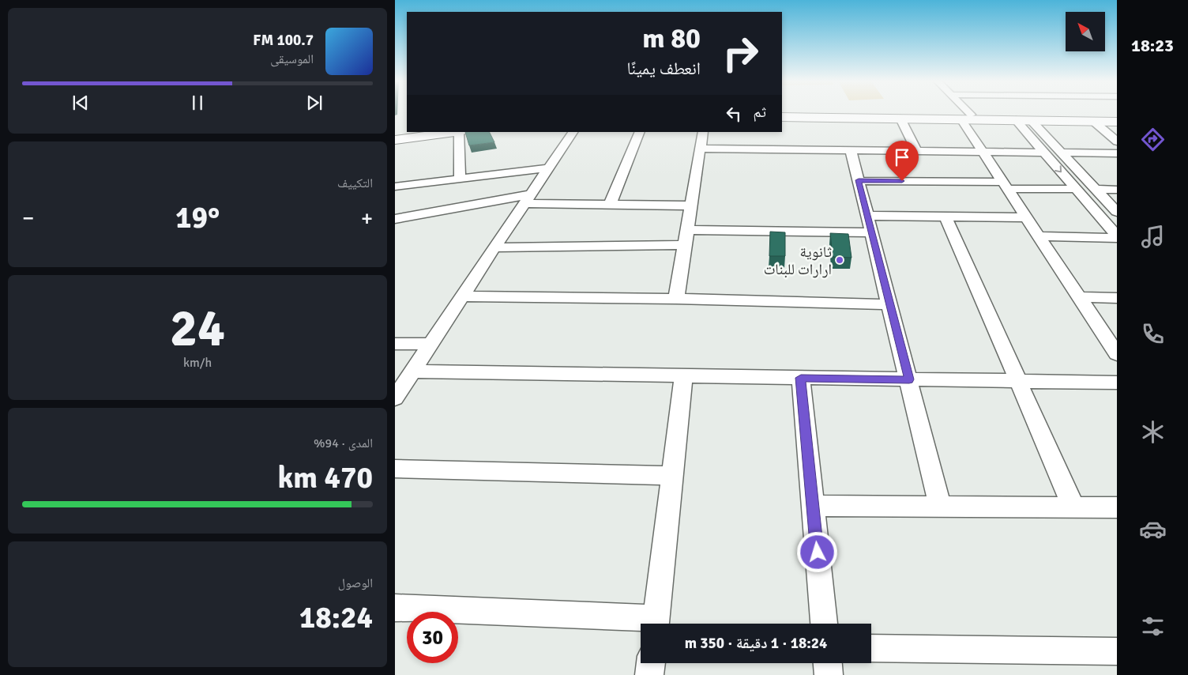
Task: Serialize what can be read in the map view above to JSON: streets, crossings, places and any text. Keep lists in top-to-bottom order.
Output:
{
  "places": ["ثانوية ارارات للبنات"],
  "north": "top left",
  "page": {
    "tabs": "18:23",
    "turn": ["80 m", "انعطف يمينًا"],
    "song": ["100.7 FM", "الموسيقى"],
    "then": "ثم",
    "tile": [
      "التكييف",
      ["24", "km/h"],
      ["المدى · 94%", "470 km"],
      ["الوصول", "18:24"]
    ],
    "heat": ["−", "19°", "+"],
    "limit": "30",
    "trip": "18:24 · 1 دقيقة · 350 m"
  }
}
